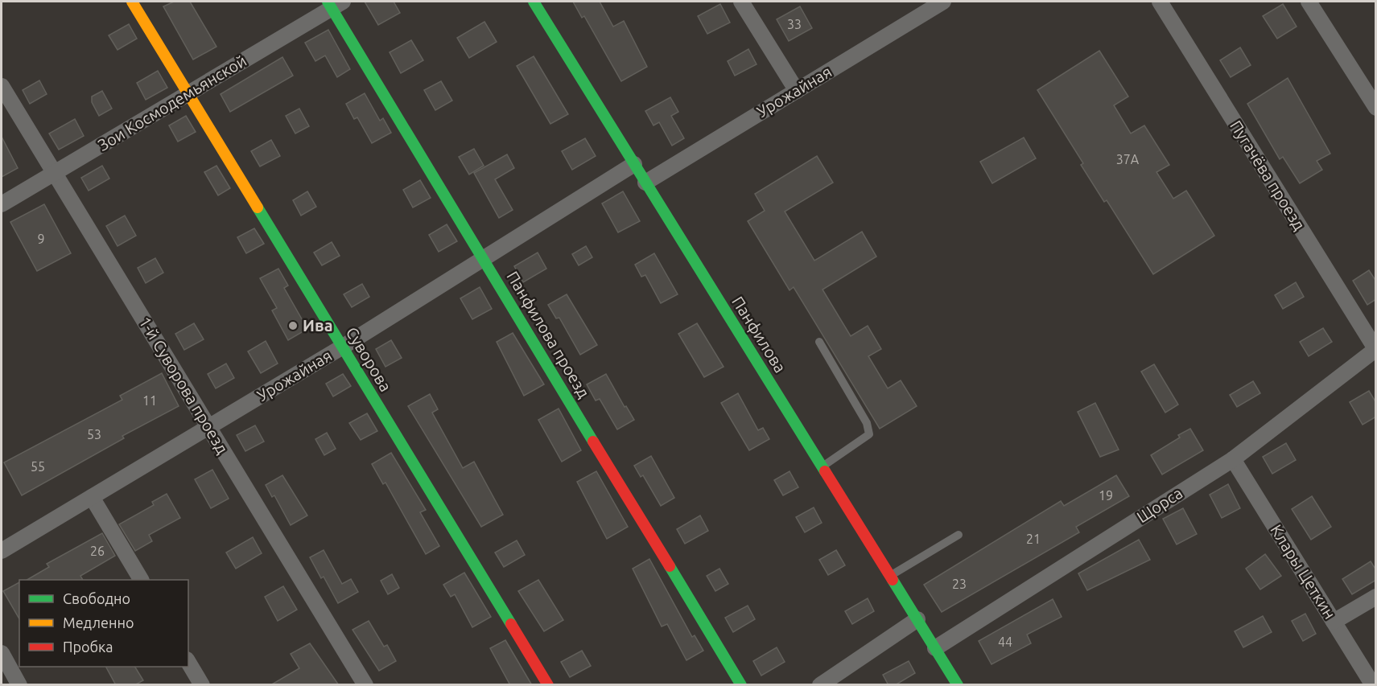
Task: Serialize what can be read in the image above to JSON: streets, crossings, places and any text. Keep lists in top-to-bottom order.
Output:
{
  "streets": {
    "street": [
      "Урожайная",
      "Зои Космодемьянской",
      "Пугачёва проезд",
      "Панфилова проезд",
      "Панфилова",
      "Суворова",
      "1-й Суворова проезд",
      "Щорса",
      "Клары Цеткин"
    ]
  },
  "crossings": [
    ["Урожайная", "Панфилова проезд"],
    ["Урожайная", "Панфилова"],
    ["Урожайная", "Суворова"],
    ["Урожайная", "1-й Суворова проезд"],
    ["Зои Космодемьянской", "Панфилова проезд"],
    ["Зои Космодемьянской", "Суворова"],
    ["Зои Космодемьянской", "1-й Суворова проезд"],
    ["Пугачёва проезд", "Щорса"],
    ["Панфилова", "Щорса"],
    ["Щорса", "Клары Цеткин"]
  ],
  "places": ["Ива"],
  "house_numbers": [
    "33",
    "37А",
    "9",
    "11",
    "53",
    "55",
    "19",
    "21",
    "26",
    "23",
    "44"
  ],
  "legend": ["Свободно", "Медленно", "Пробка"]
}
